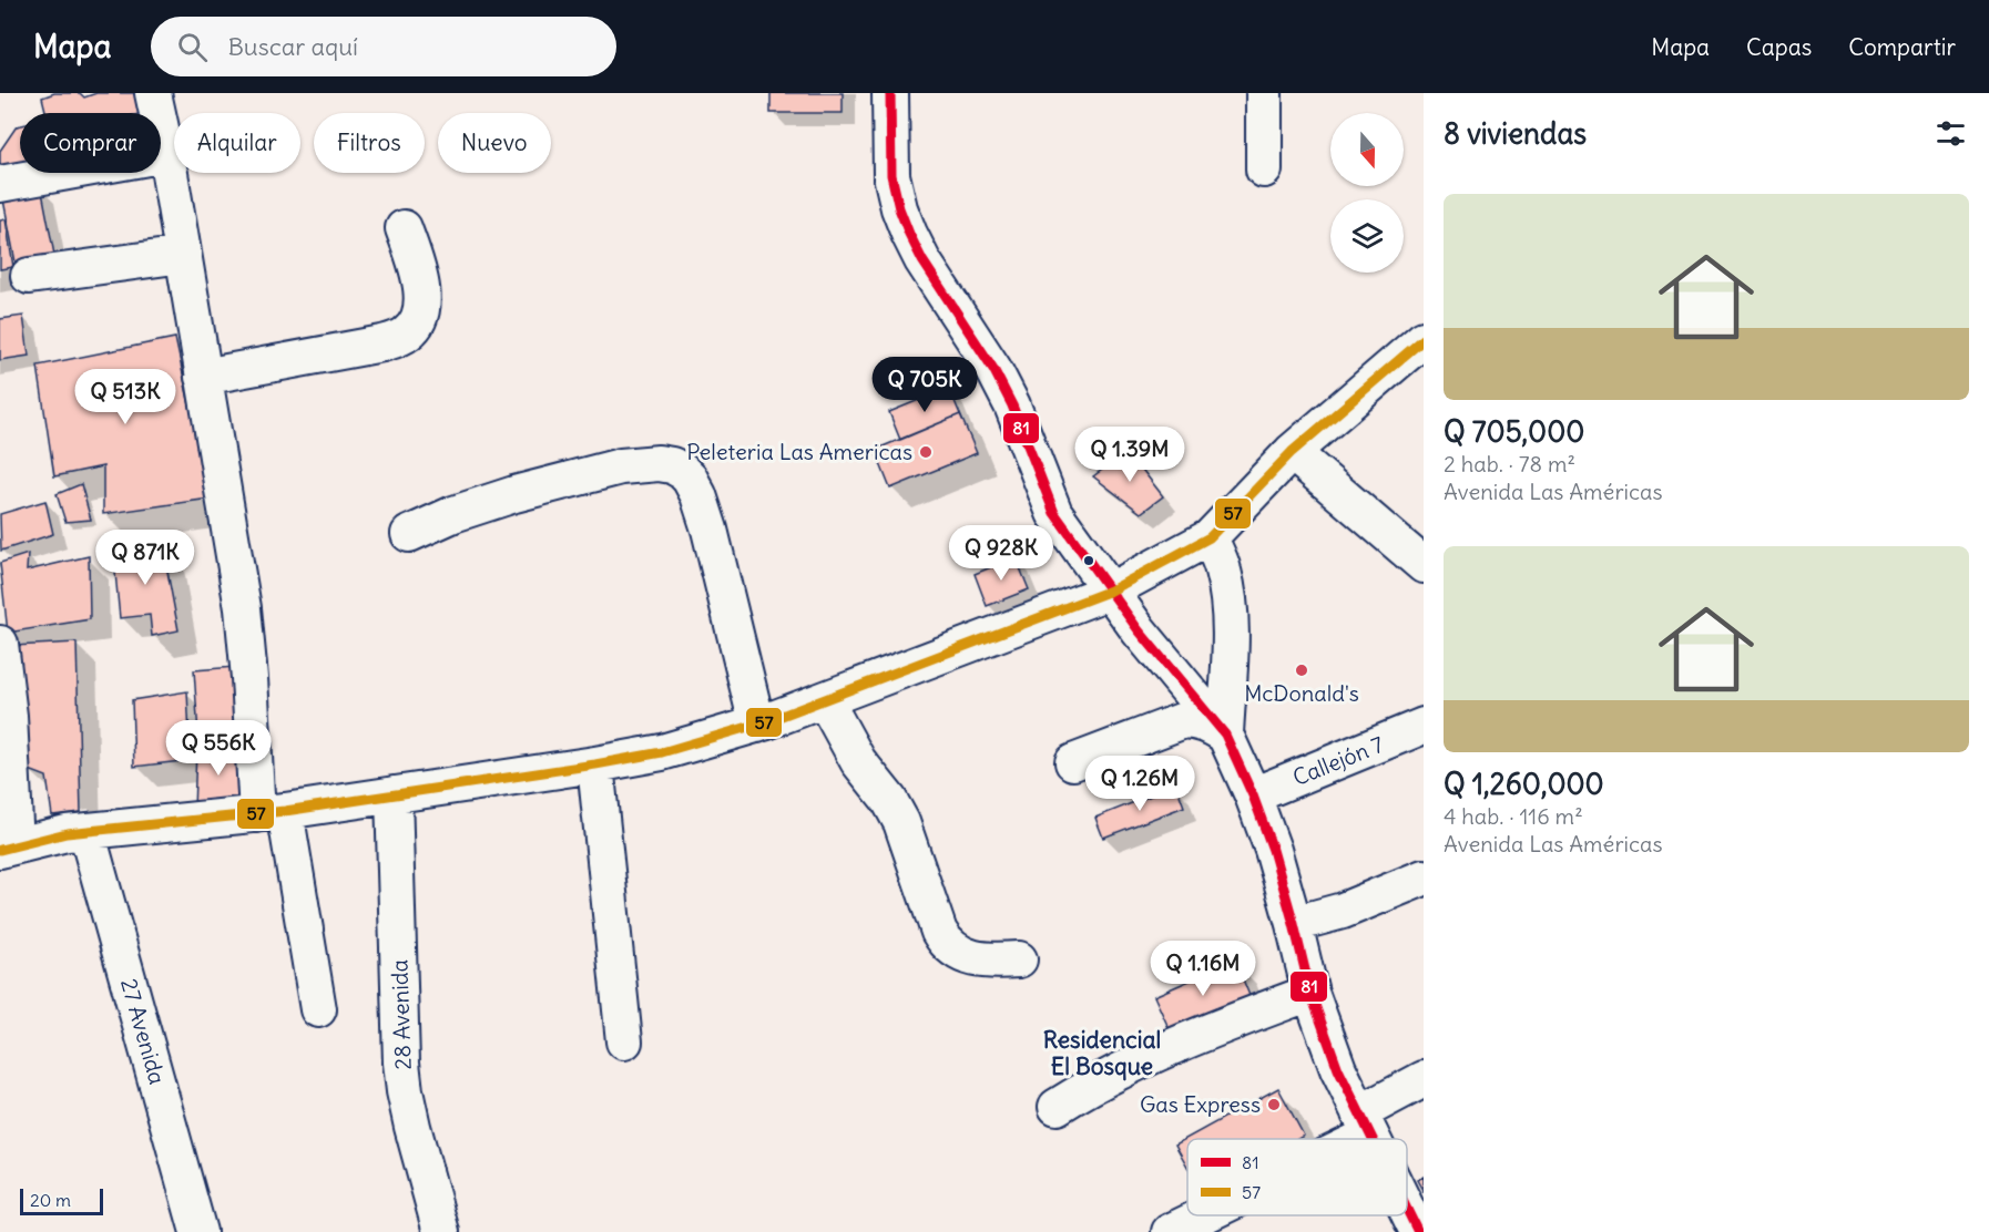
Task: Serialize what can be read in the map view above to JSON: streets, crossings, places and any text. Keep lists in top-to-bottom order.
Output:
{
  "streets": {
    "street": ["Callejón 7", "28 Avenida", "27 Avenida"]
  },
  "districts": ["Residencial El Bosque"],
  "places": ["Peleteria Las Americas", "McDonald's", "Gas Express"],
  "lines": ["transit line 81", "transit line 57"],
  "legend": ["81", "57"],
  "scale_bar": "20 m",
  "north": "bottom",
  "page": {
    "header": "Mapa",
    "search": "Buscar aquí",
    "nav": ["Mapa", "Capas", "Compartir"],
    "heading": "8 viviendas",
    "chip": [
      "Comprar",
      "Alquilar",
      "Filtros",
      "Nuevo"
    ],
    "list": [
      {
        "name": "Q 705,000",
        "note": "2 hab. · 78 m² · Avenida Las Américas"
      },
      {
        "name": "Q 1,260,000",
        "note": "4 hab. · 116 m² · Avenida Las Américas"
      }
    ],
    "price": [
      "Q 705K",
      "Q 513K",
      "Q 1.39M",
      "Q 928K",
      "Q 871K",
      "Q 556K",
      "Q 1.26M",
      "Q 1.16M"
    ],
    "scale": "20 m"
  }
}
